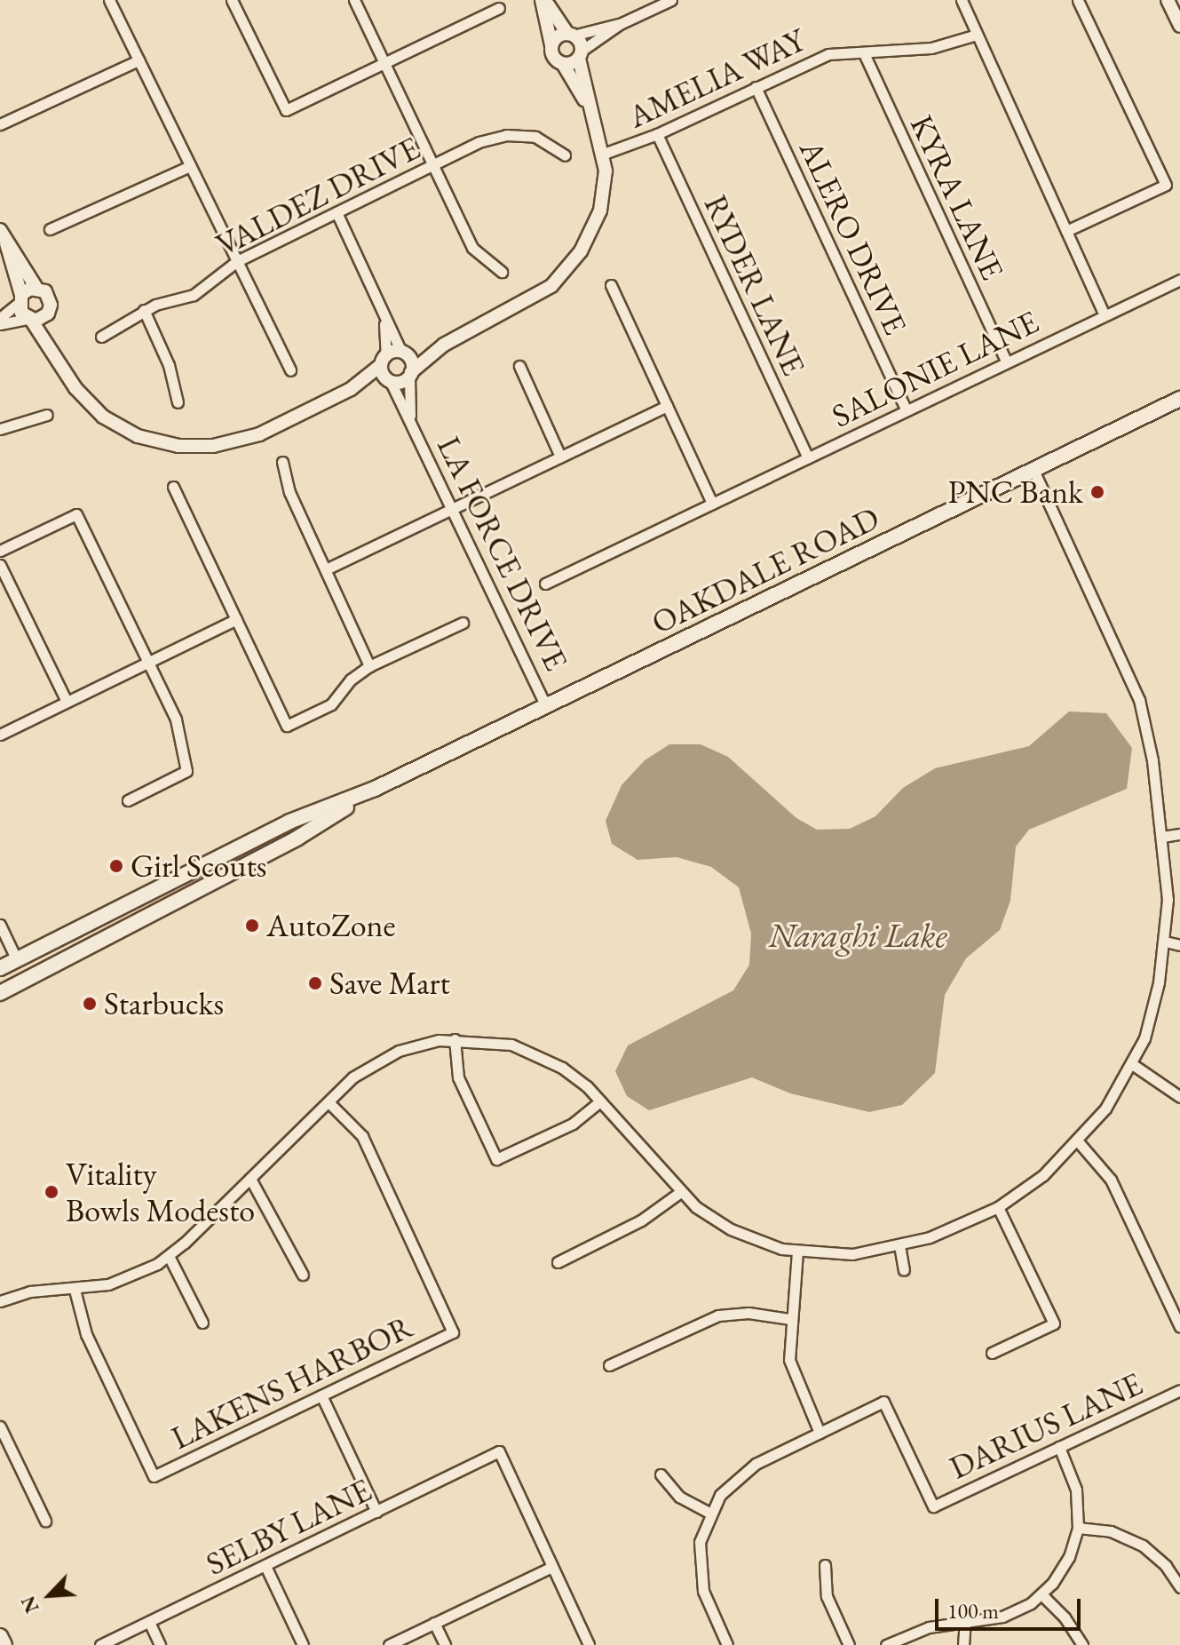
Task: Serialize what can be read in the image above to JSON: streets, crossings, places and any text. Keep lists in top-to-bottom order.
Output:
{
  "streets": {
    "main road": ["OAKDALE ROAD"],
    "street": [
      "AMELIA WAY",
      "VALDEZ DRIVE",
      "KYRA LANE",
      "ALERO DRIVE",
      "RYDER LANE",
      "SALONIE LANE",
      "LA FORCE DRIVE",
      "LAKENS HARBOR",
      "DARIUS LANE",
      "SELBY LANE"
    ]
  },
  "crossings": [
    ["AMELIA WAY", "KYRA LANE"],
    ["AMELIA WAY", "ALERO DRIVE"],
    ["AMELIA WAY", "RYDER LANE"],
    ["VALDEZ DRIVE", "LA FORCE DRIVE"],
    ["KYRA LANE", "SALONIE LANE"],
    ["ALERO DRIVE", "SALONIE LANE"],
    ["RYDER LANE", "SALONIE LANE"],
    ["LA FORCE DRIVE", "OAKDALE ROAD"]
  ],
  "water": ["Naraghi Lake"],
  "places": [
    "PNC Bank",
    "Girl Scouts",
    "AutoZone",
    "Save Mart",
    "Starbucks",
    "Vitality Bowls Modesto"
  ],
  "scale_bar": "100 m",
  "north": "bottom left"
}
